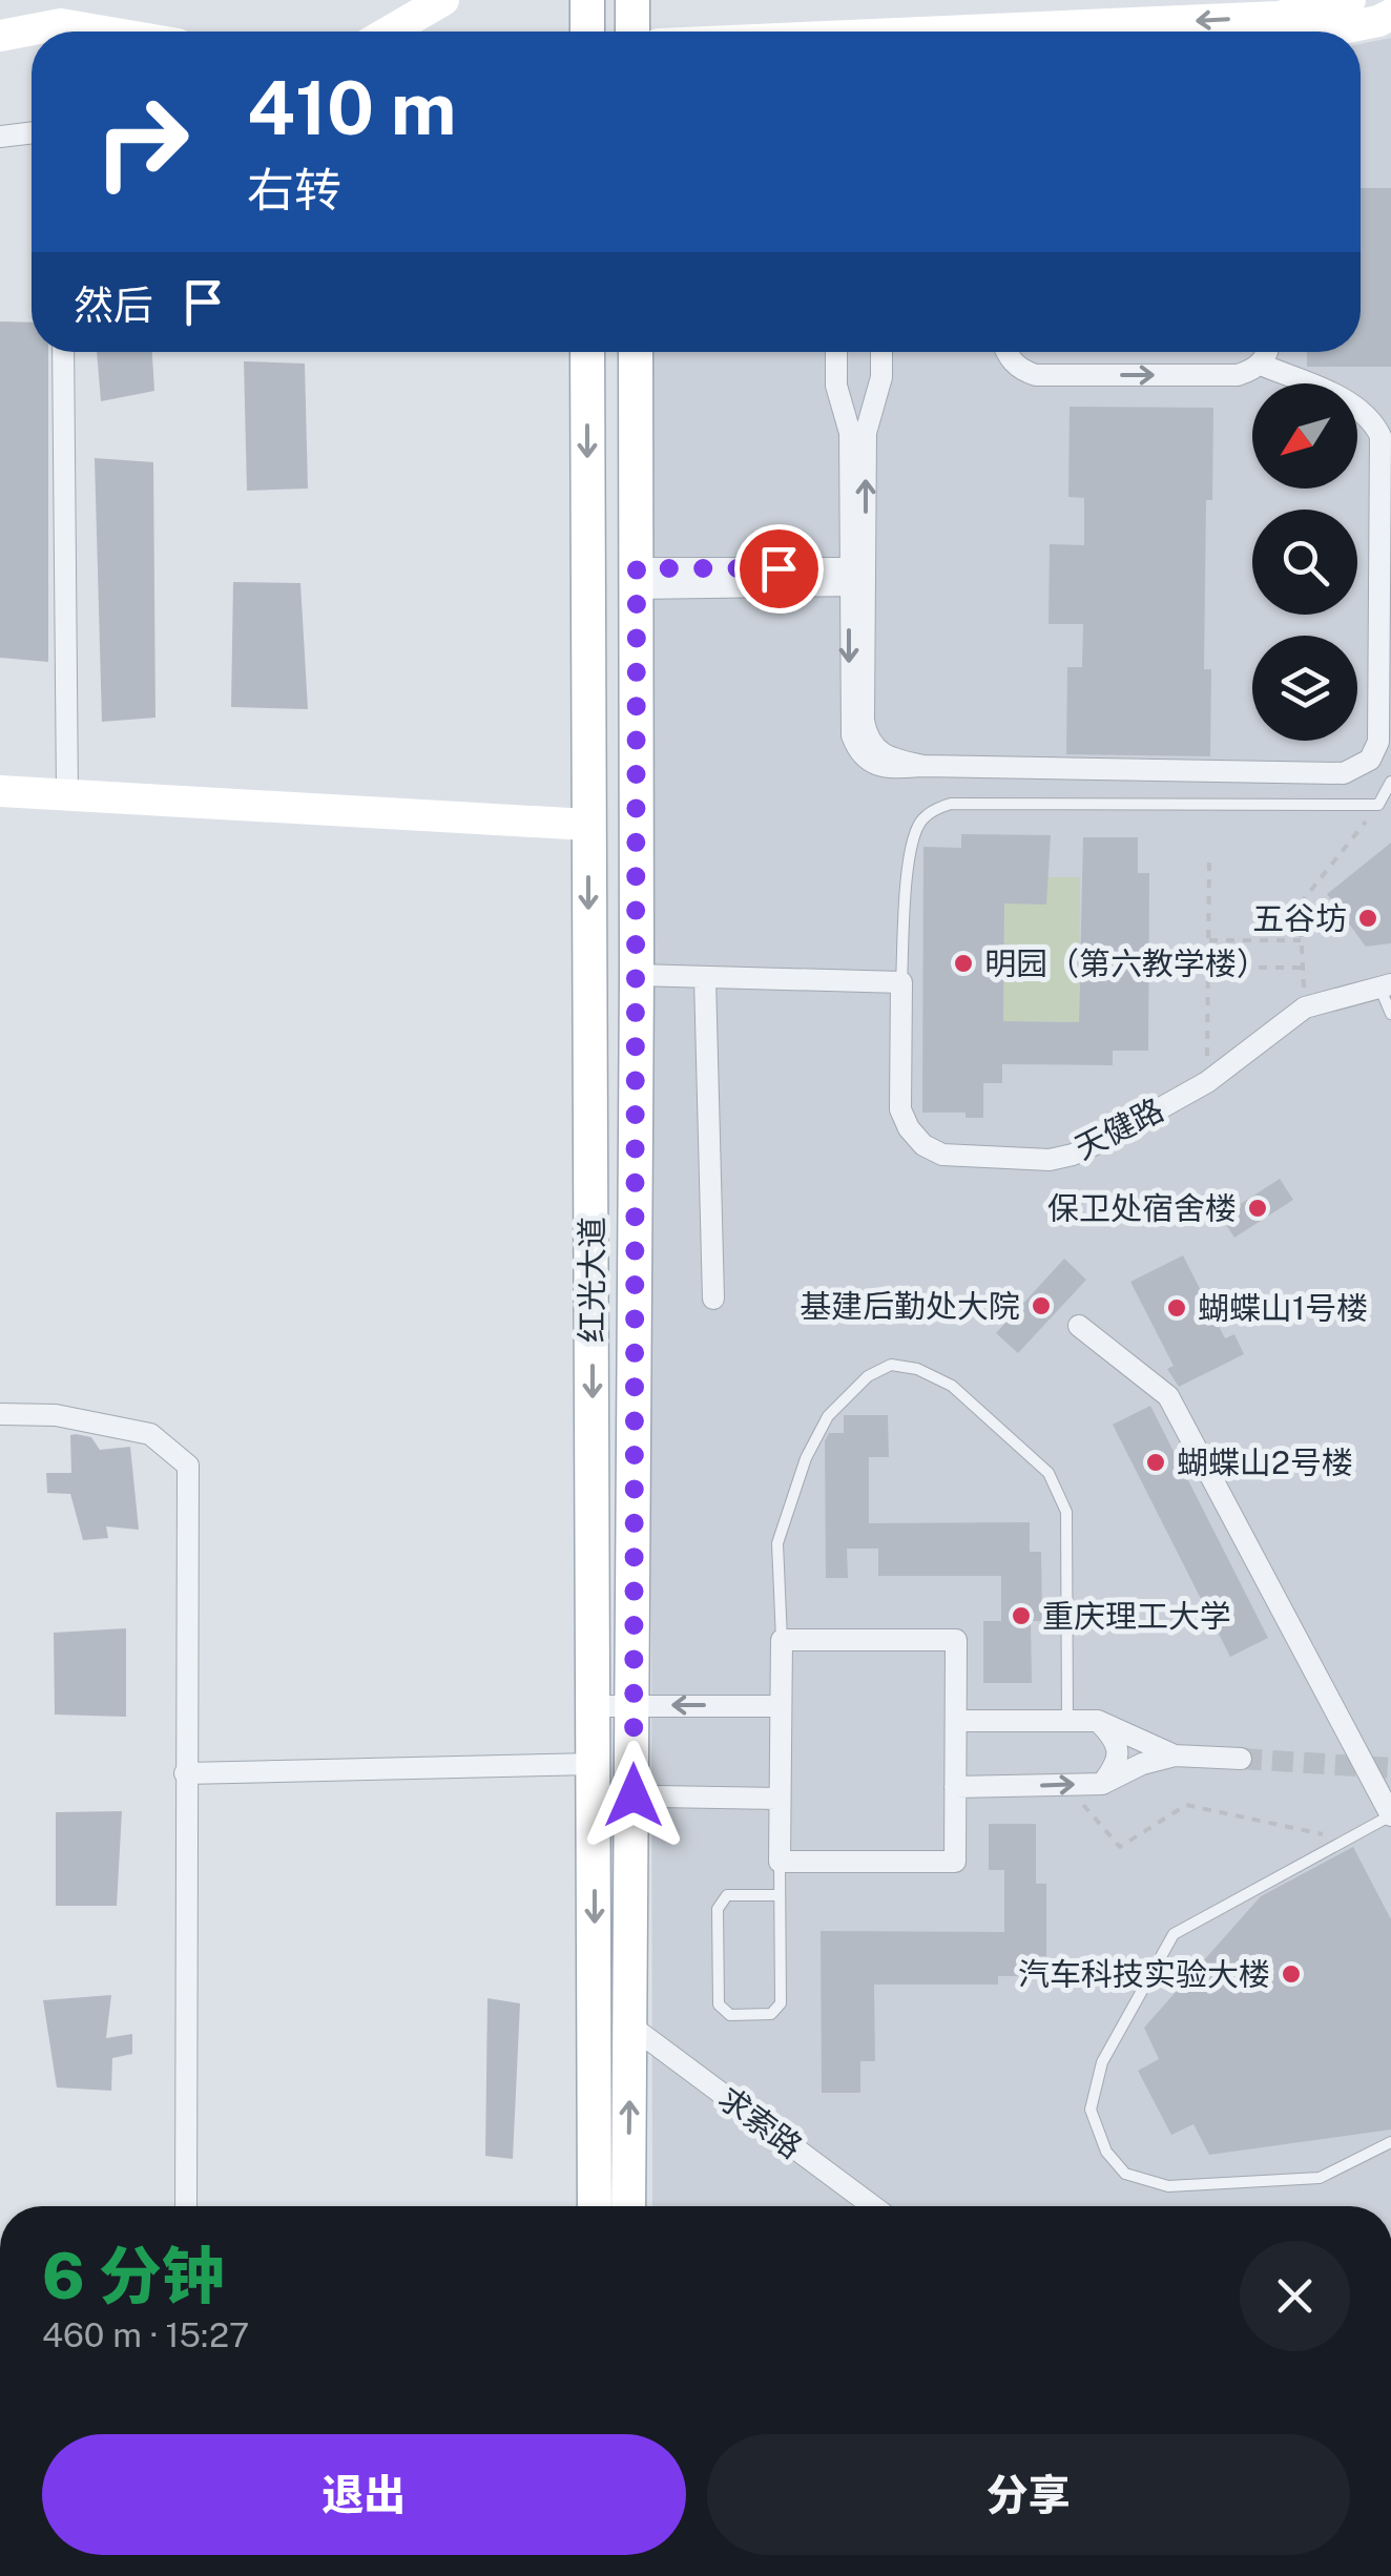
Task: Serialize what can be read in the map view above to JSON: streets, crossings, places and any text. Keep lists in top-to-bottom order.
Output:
{
  "streets": {
    "main road": ["红光大道"],
    "street": ["天健路", "求索路"]
  },
  "crossings": [
    ["红光大道", "求索路"]
  ],
  "places": [
    "五谷坊",
    "明园（第六教学楼）",
    "保卫处宿舍楼",
    "基建后勤处大院",
    "蝴蝶山1号楼",
    "蝴蝶山2号楼",
    "重庆理工大学",
    "汽车科技实验大楼"
  ],
  "north": "bottom left",
  "page": {
    "turn": ["410 m", "右转"],
    "then": "然后",
    "heading": ["6 分钟", "460 m · 15:27"],
    "buttons": ["退出", "分享"]
  }
}
